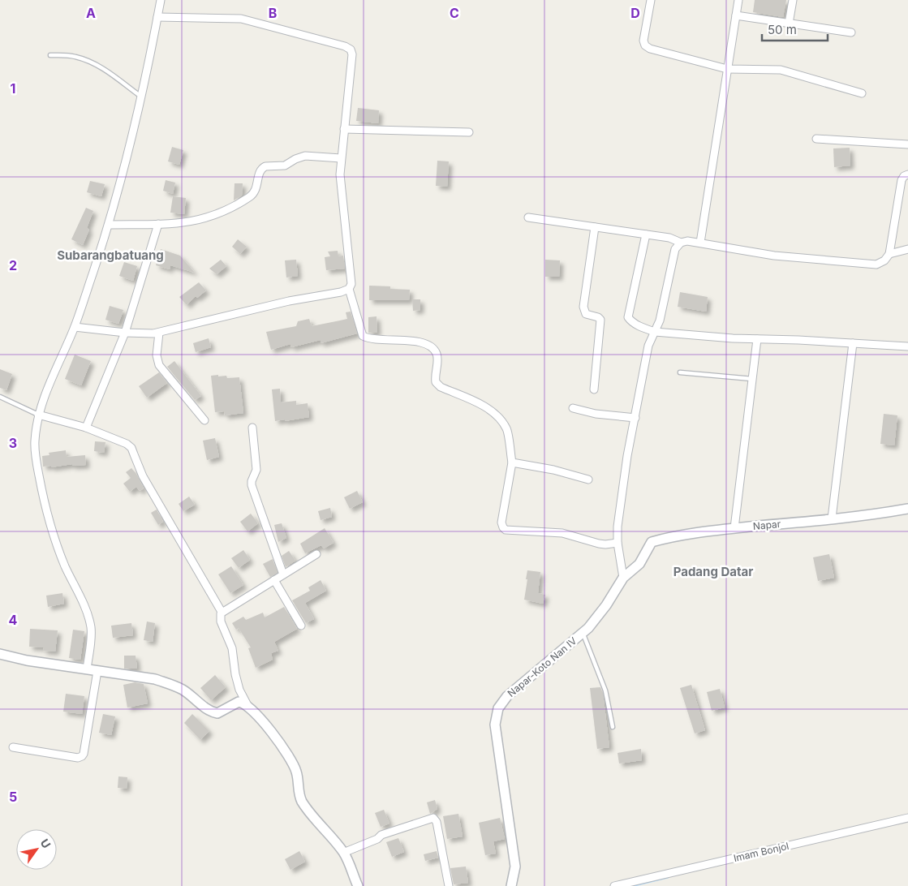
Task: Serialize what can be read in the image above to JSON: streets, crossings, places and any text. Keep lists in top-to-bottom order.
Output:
{
  "streets": {
    "street": ["Napar", "Napar-Koto Nan IV", "Imam Bonjol"]
  },
  "crossings": [
    ["Napar", "Napar-Koto Nan IV"]
  ],
  "districts": ["Subarangbatuang", "Padang Datar"],
  "scale_bar": "50 m",
  "north": "top right",
  "grid": {
    "columns": [
      "A",
      "B",
      "C",
      "D"
    ],
    "rows": [
      "1",
      "2",
      "3",
      "4",
      "5"
    ]
  }
}
